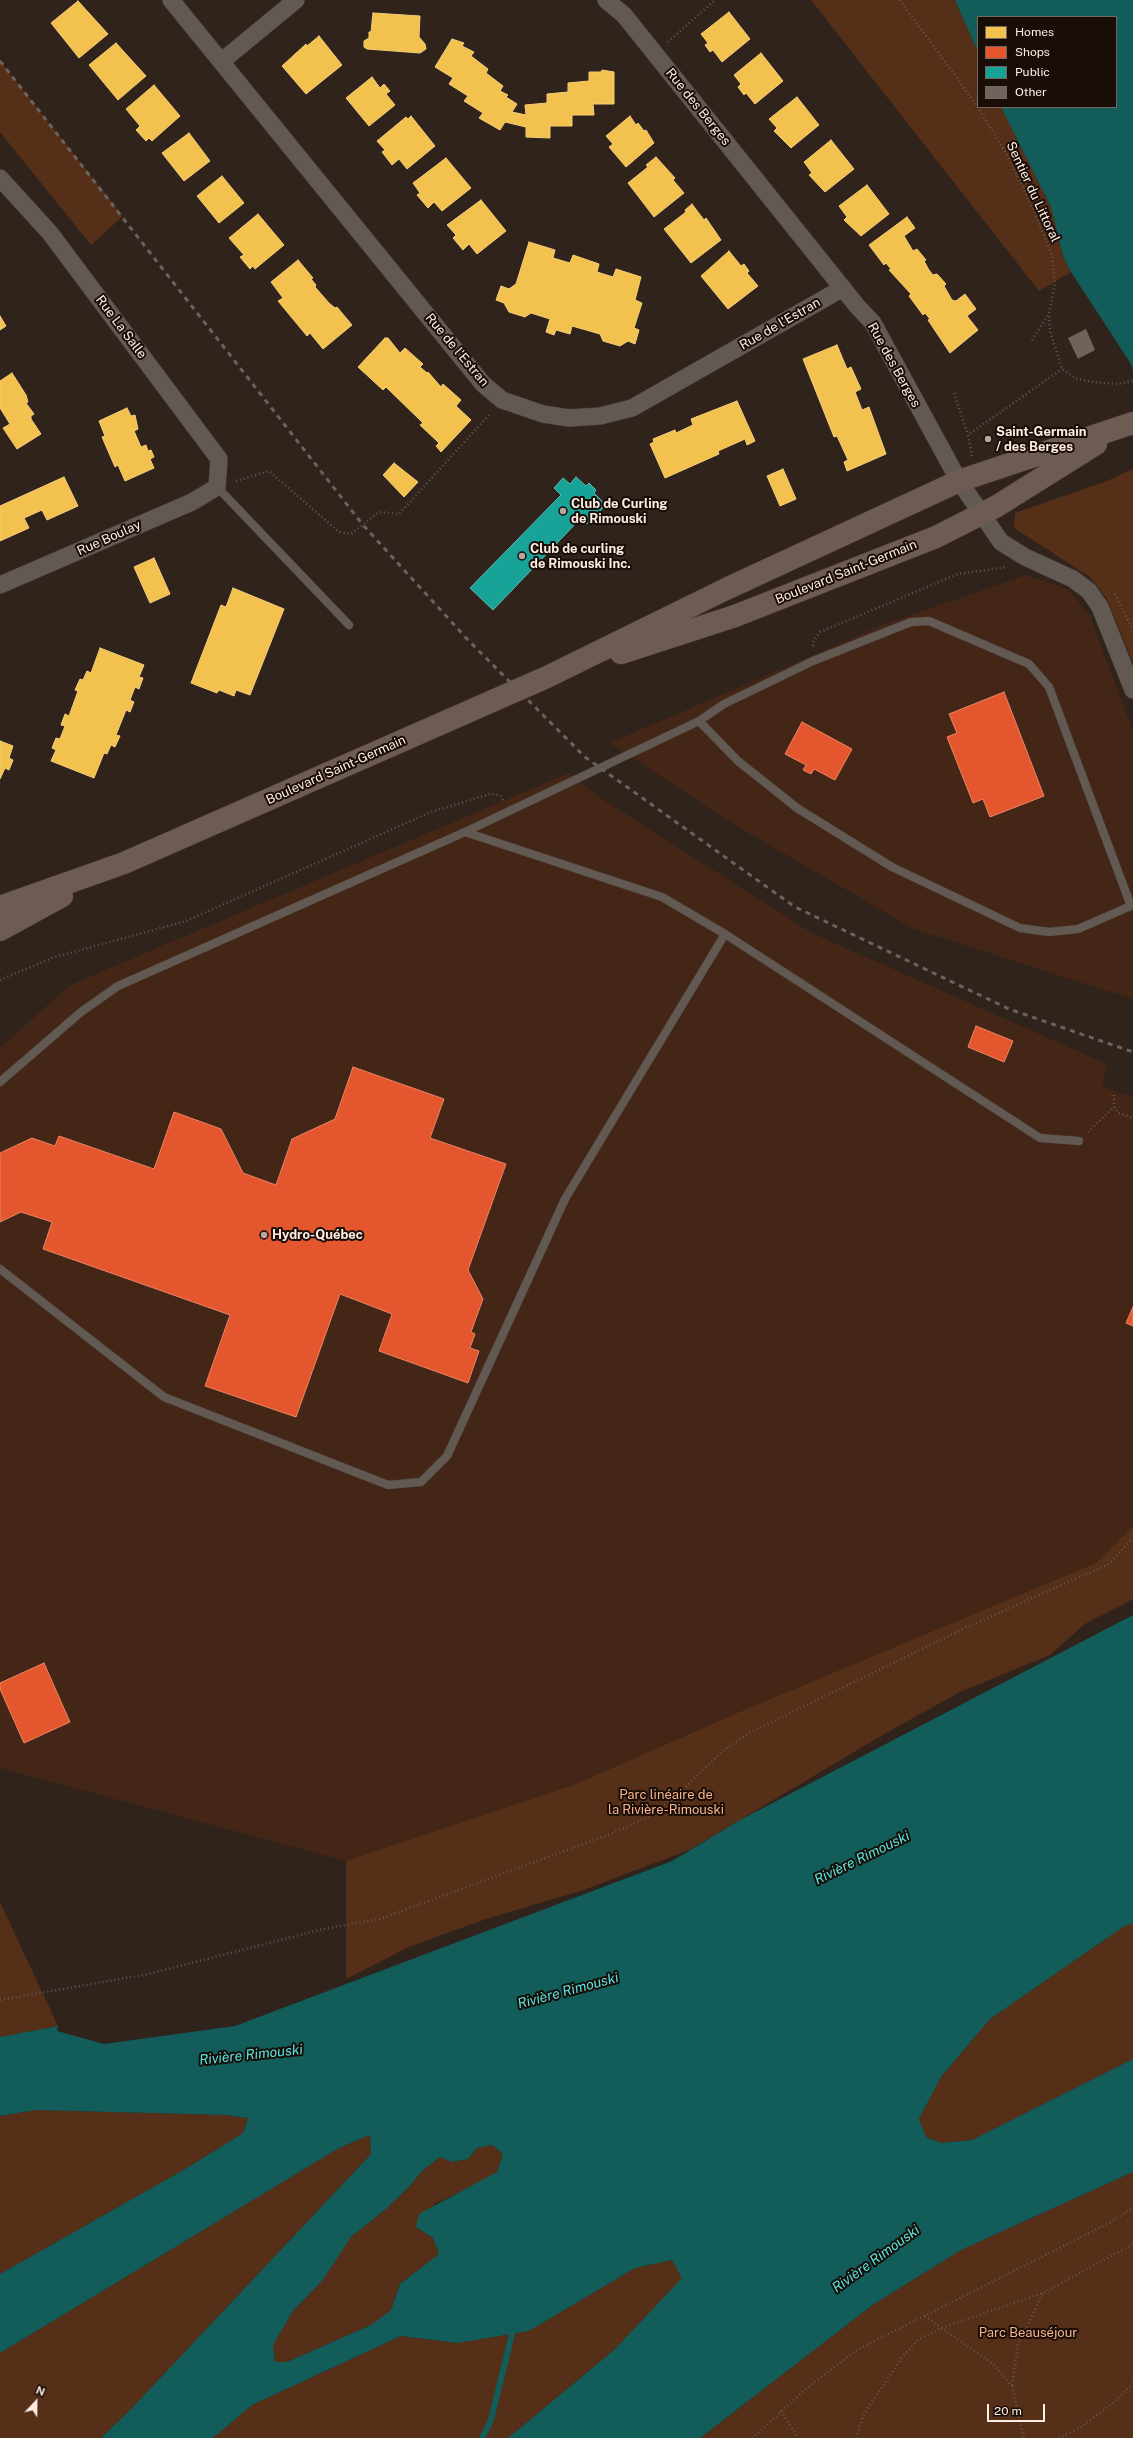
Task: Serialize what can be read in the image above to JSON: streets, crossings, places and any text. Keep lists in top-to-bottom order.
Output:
{
  "streets": {
    "main road": ["Boulevard Saint-Germain"],
    "street": [
      "Rue des Berges",
      "Rue de l'Estran",
      "Rue La Salle",
      "Rue Boulay"
    ],
    "path": ["Sentier du Littoral"]
  },
  "crossings": [
    ["Rue des Berges", "Rue de l'Estran"],
    ["Rue des Berges", "Boulevard Saint-Germain"],
    ["Rue La Salle", "Rue Boulay"]
  ],
  "water": ["Rivière Rimouski"],
  "parks": ["Parc linéaire de la Rivière-Rimouski", "Parc Beauséjour"],
  "places": [
    "Saint-Germain / des Berges",
    "Club de Curling de Rimouski",
    "Club de curling de Rimouski Inc.",
    "Hydro-Québec"
  ],
  "legend": [
    "Homes",
    "Shops",
    "Public",
    "Other"
  ],
  "scale_bar": "20 m",
  "north": "top"
}
